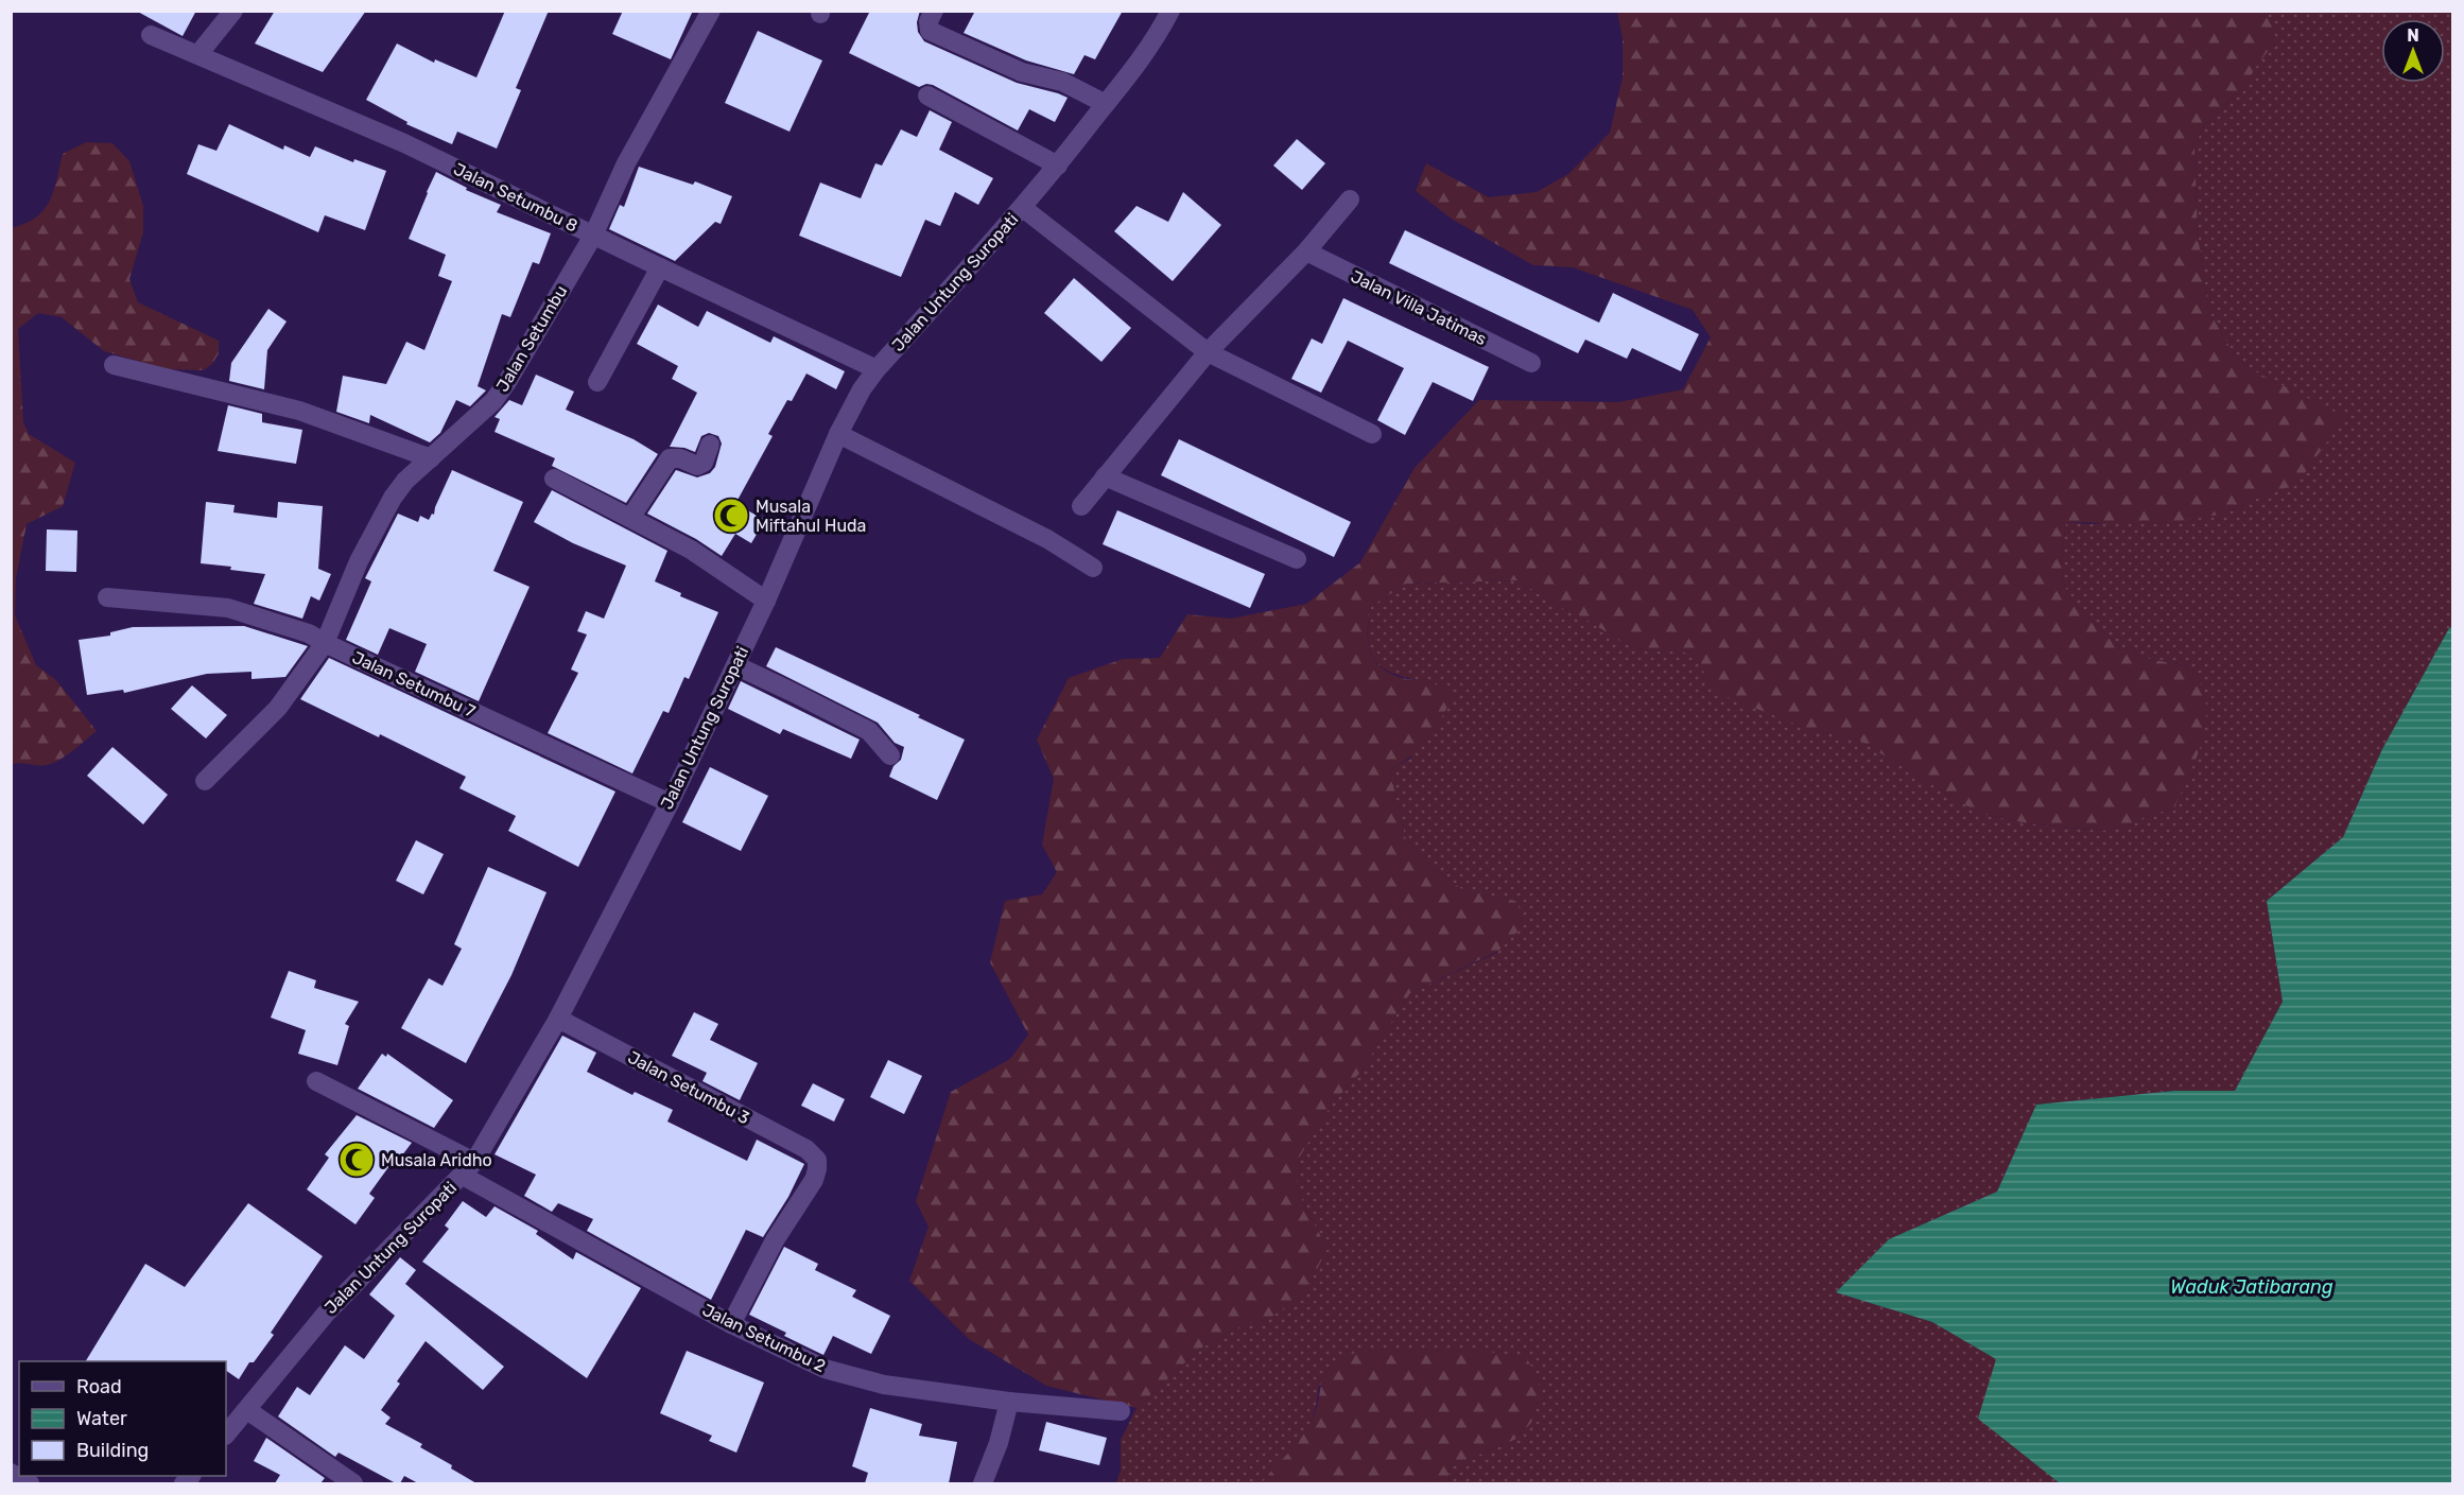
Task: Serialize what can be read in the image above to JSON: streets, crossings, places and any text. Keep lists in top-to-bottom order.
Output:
{
  "streets": {
    "street": [
      "Jalan Setumbu 8",
      "Jalan Untung Suropati",
      "Jalan Villa Jatimas",
      "Jalan Setumbu",
      "Jalan Setumbu 7",
      "Jalan Setumbu 3",
      "Jalan Setumbu 2"
    ]
  },
  "crossings": [
    ["Jalan Setumbu 8", "Jalan Untung Suropati"],
    ["Jalan Setumbu 8", "Jalan Setumbu"],
    ["Jalan Untung Suropati", "Jalan Setumbu 7"],
    ["Jalan Untung Suropati", "Jalan Setumbu 3"],
    ["Jalan Untung Suropati", "Jalan Setumbu 2"],
    ["Jalan Setumbu", "Jalan Setumbu 7"],
    ["Jalan Setumbu 3", "Jalan Setumbu 2"]
  ],
  "water": ["Waduk Jatibarang"],
  "places": {
    "mosque": ["Musala Miftahul Huda", "Musala Aridho"]
  },
  "legend": ["Road", "Water", "Building"],
  "north": "top"
}
